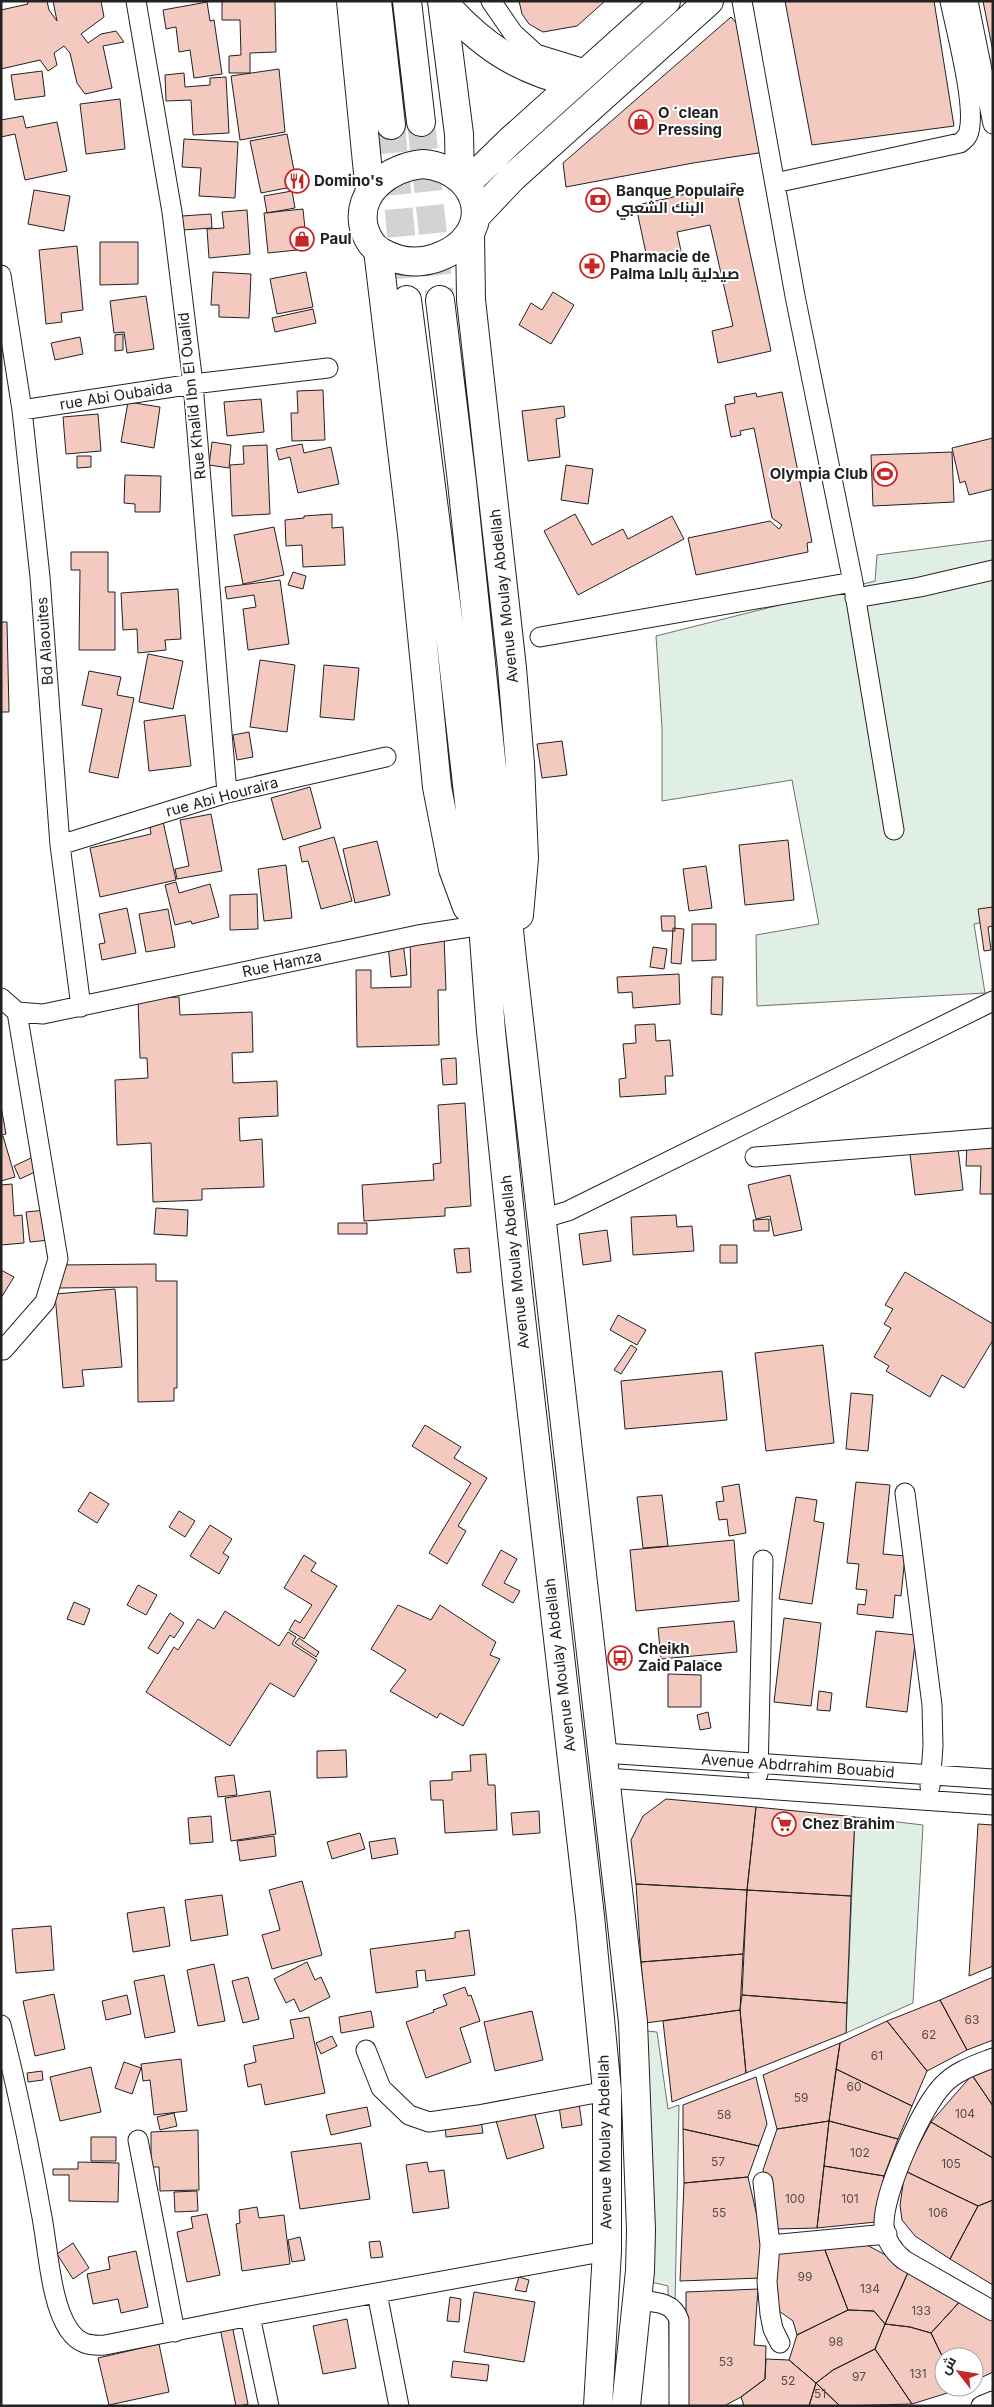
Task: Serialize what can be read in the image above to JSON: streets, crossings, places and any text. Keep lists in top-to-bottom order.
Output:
{
  "streets": {
    "main road": ["Avenue Moulay Abdellah"],
    "street": [
      "rue Abi Oubaida",
      "Rue Khalid Ibn El Oualid",
      "Bd Alaouites",
      "rue Abi Houraira",
      "Rue Hamza",
      "Avenue Abdrrahim Bouabid"
    ]
  },
  "crossings": [
    ["rue Abi Oubaida", "Rue Khalid Ibn El Oualid"],
    ["rue Abi Oubaida", "Bd Alaouites"],
    ["Rue Khalid Ibn El Oualid", "rue Abi Houraira"],
    ["Avenue Moulay Abdellah", "Rue Hamza"],
    ["Avenue Moulay Abdellah", "Avenue Abdrrahim Bouabid"],
    ["Bd Alaouites", "rue Abi Houraira"],
    ["Bd Alaouites", "Rue Hamza"]
  ],
  "places": {
    "shop": ["O ´clean Pressing", "Paul"],
    "restaurant": ["Domino's"],
    "bank": ["Banque Populaire البنك الشعبي"],
    "pharmacy": ["Pharmacie de Palma صيدلية بالما"],
    "sports": ["Olympia Club"],
    "bus stop": ["Cheikh Zaid Palace"],
    "supermarket": ["Chez Brahim"]
  },
  "house_numbers": [
    "63",
    "62",
    "61",
    "60",
    "59",
    "104",
    "58",
    "102",
    "57",
    "105",
    "100",
    "101",
    "55",
    "106",
    "99",
    "134",
    "133",
    "98",
    "53",
    "131",
    "97",
    "52",
    "51"
  ],
  "north": "top left"
}
